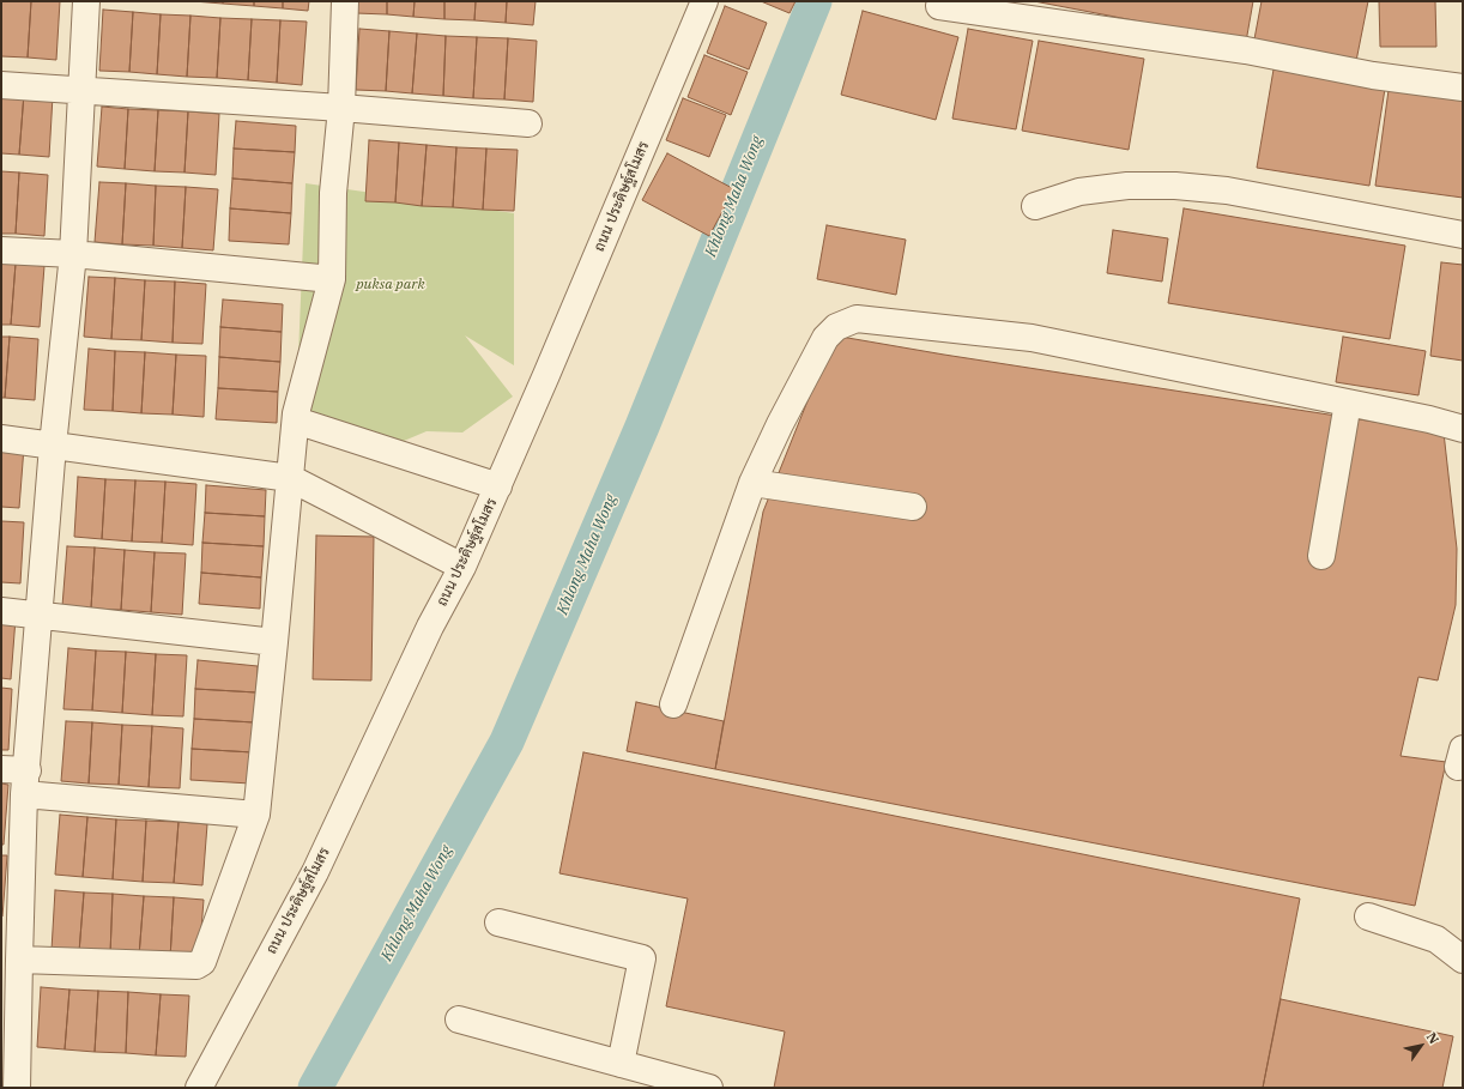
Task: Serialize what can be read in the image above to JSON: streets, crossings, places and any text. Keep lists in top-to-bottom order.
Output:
{
  "streets": {
    "street": ["ถนน ประดิษฐ์สโมสร"]
  },
  "water": ["Khlong Maha Wong"],
  "parks": ["puksa park"],
  "north": "top right"
}
